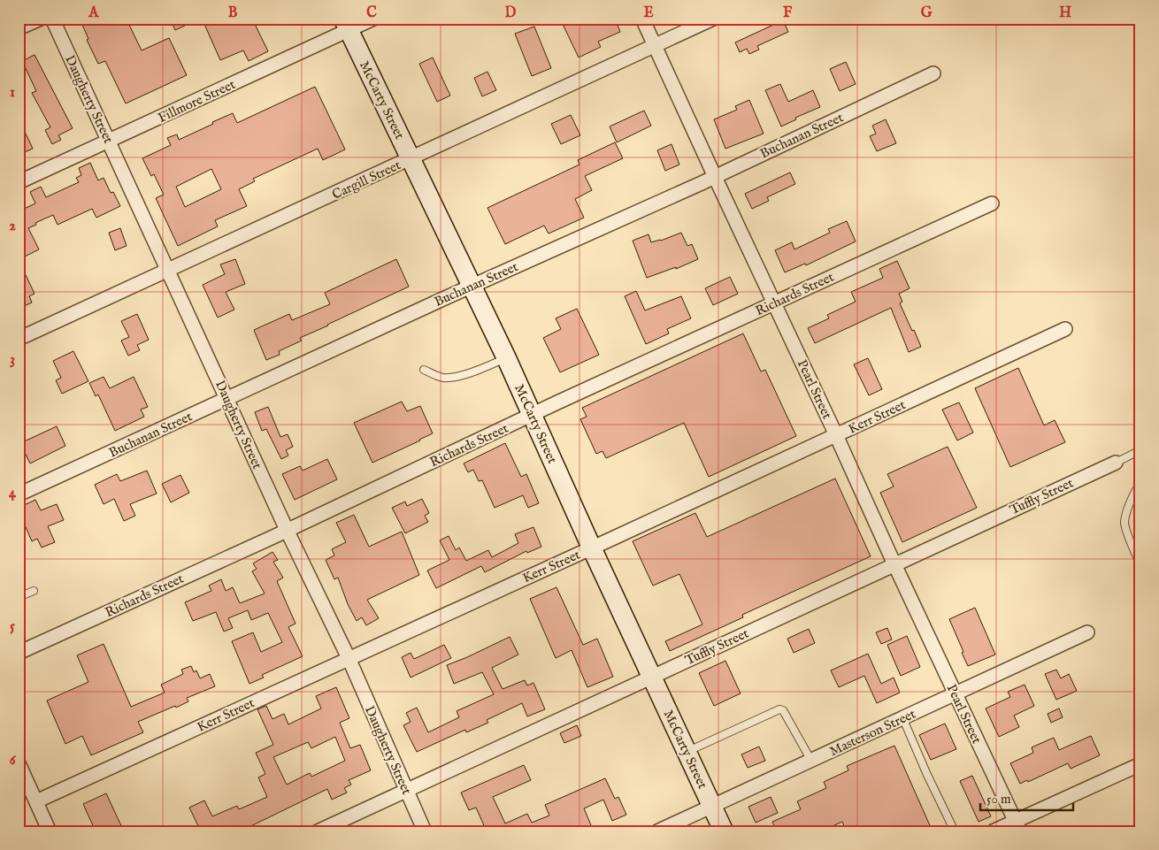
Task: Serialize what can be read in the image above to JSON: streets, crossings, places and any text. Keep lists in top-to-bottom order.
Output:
{
  "streets": {
    "main road": ["McCarty Street"],
    "street": [
      "Daugherty Street",
      "Fillmore Street",
      "Buchanan Street",
      "Cargill Street",
      "Richards Street",
      "Pearl Street",
      "Kerr Street",
      "Tuffly Street",
      "Masterson Street"
    ]
  },
  "crossings": [
    ["Daugherty Street", "Fillmore Street"],
    ["Daugherty Street", "Buchanan Street"],
    ["Daugherty Street", "Cargill Street"],
    ["Daugherty Street", "Richards Street"],
    ["Daugherty Street", "Kerr Street"],
    ["Daugherty Street", "Tuffly Street"],
    ["McCarty Street", "Fillmore Street"],
    ["McCarty Street", "Buchanan Street"],
    ["McCarty Street", "Cargill Street"],
    ["McCarty Street", "Richards Street"],
    ["McCarty Street", "Kerr Street"],
    ["McCarty Street", "Tuffly Street"],
    ["McCarty Street", "Masterson Street"],
    ["Buchanan Street", "Pearl Street"],
    ["Cargill Street", "Pearl Street"],
    ["Richards Street", "Pearl Street"],
    ["Pearl Street", "Kerr Street"],
    ["Pearl Street", "Tuffly Street"],
    ["Pearl Street", "Masterson Street"]
  ],
  "scale_bar": "50 m",
  "grid": {
    "columns": [
      "A",
      "B",
      "C",
      "D",
      "E",
      "F",
      "G",
      "H"
    ],
    "rows": [
      "1",
      "2",
      "3",
      "4",
      "5",
      "6"
    ]
  }
}
